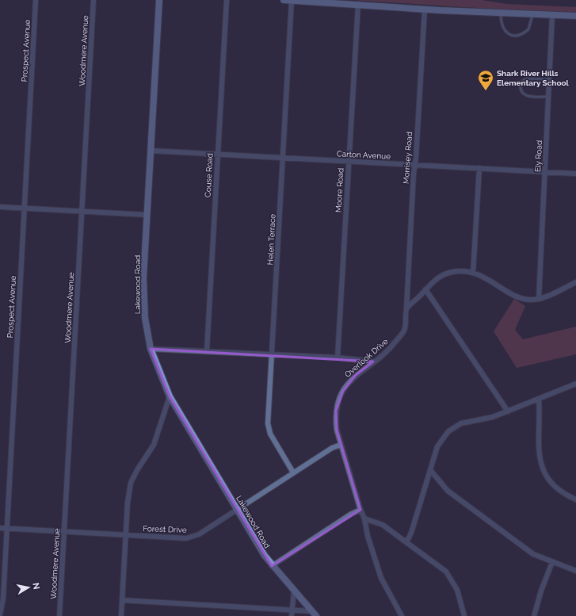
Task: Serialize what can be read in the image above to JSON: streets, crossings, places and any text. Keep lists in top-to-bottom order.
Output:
{
  "streets": {
    "street": [
      "Prospect Avenue",
      "Woodmere Avenue",
      "Carton Avenue",
      "Ely Road",
      "Morrisey Road",
      "Couse Road",
      "Moore Road",
      "Helen Terrace",
      "Lakewood Road",
      "Overlook Drive",
      "Forest Drive"
    ]
  },
  "crossings": [
    ["Prospect Avenue", "Forest Drive"],
    ["Woodmere Avenue", "Forest Drive"],
    ["Carton Avenue", "Ely Road"],
    ["Carton Avenue", "Morrisey Road"],
    ["Carton Avenue", "Couse Road"],
    ["Carton Avenue", "Moore Road"],
    ["Carton Avenue", "Helen Terrace"],
    ["Carton Avenue", "Lakewood Road"],
    ["Morrisey Road", "Overlook Drive"],
    ["Helen Terrace", "Forest Drive"],
    ["Lakewood Road", "Forest Drive"],
    ["Overlook Drive", "Forest Drive"]
  ],
  "places": {
    "school or university": ["Shark River Hills Elementary School"]
  },
  "north": "right"
}
